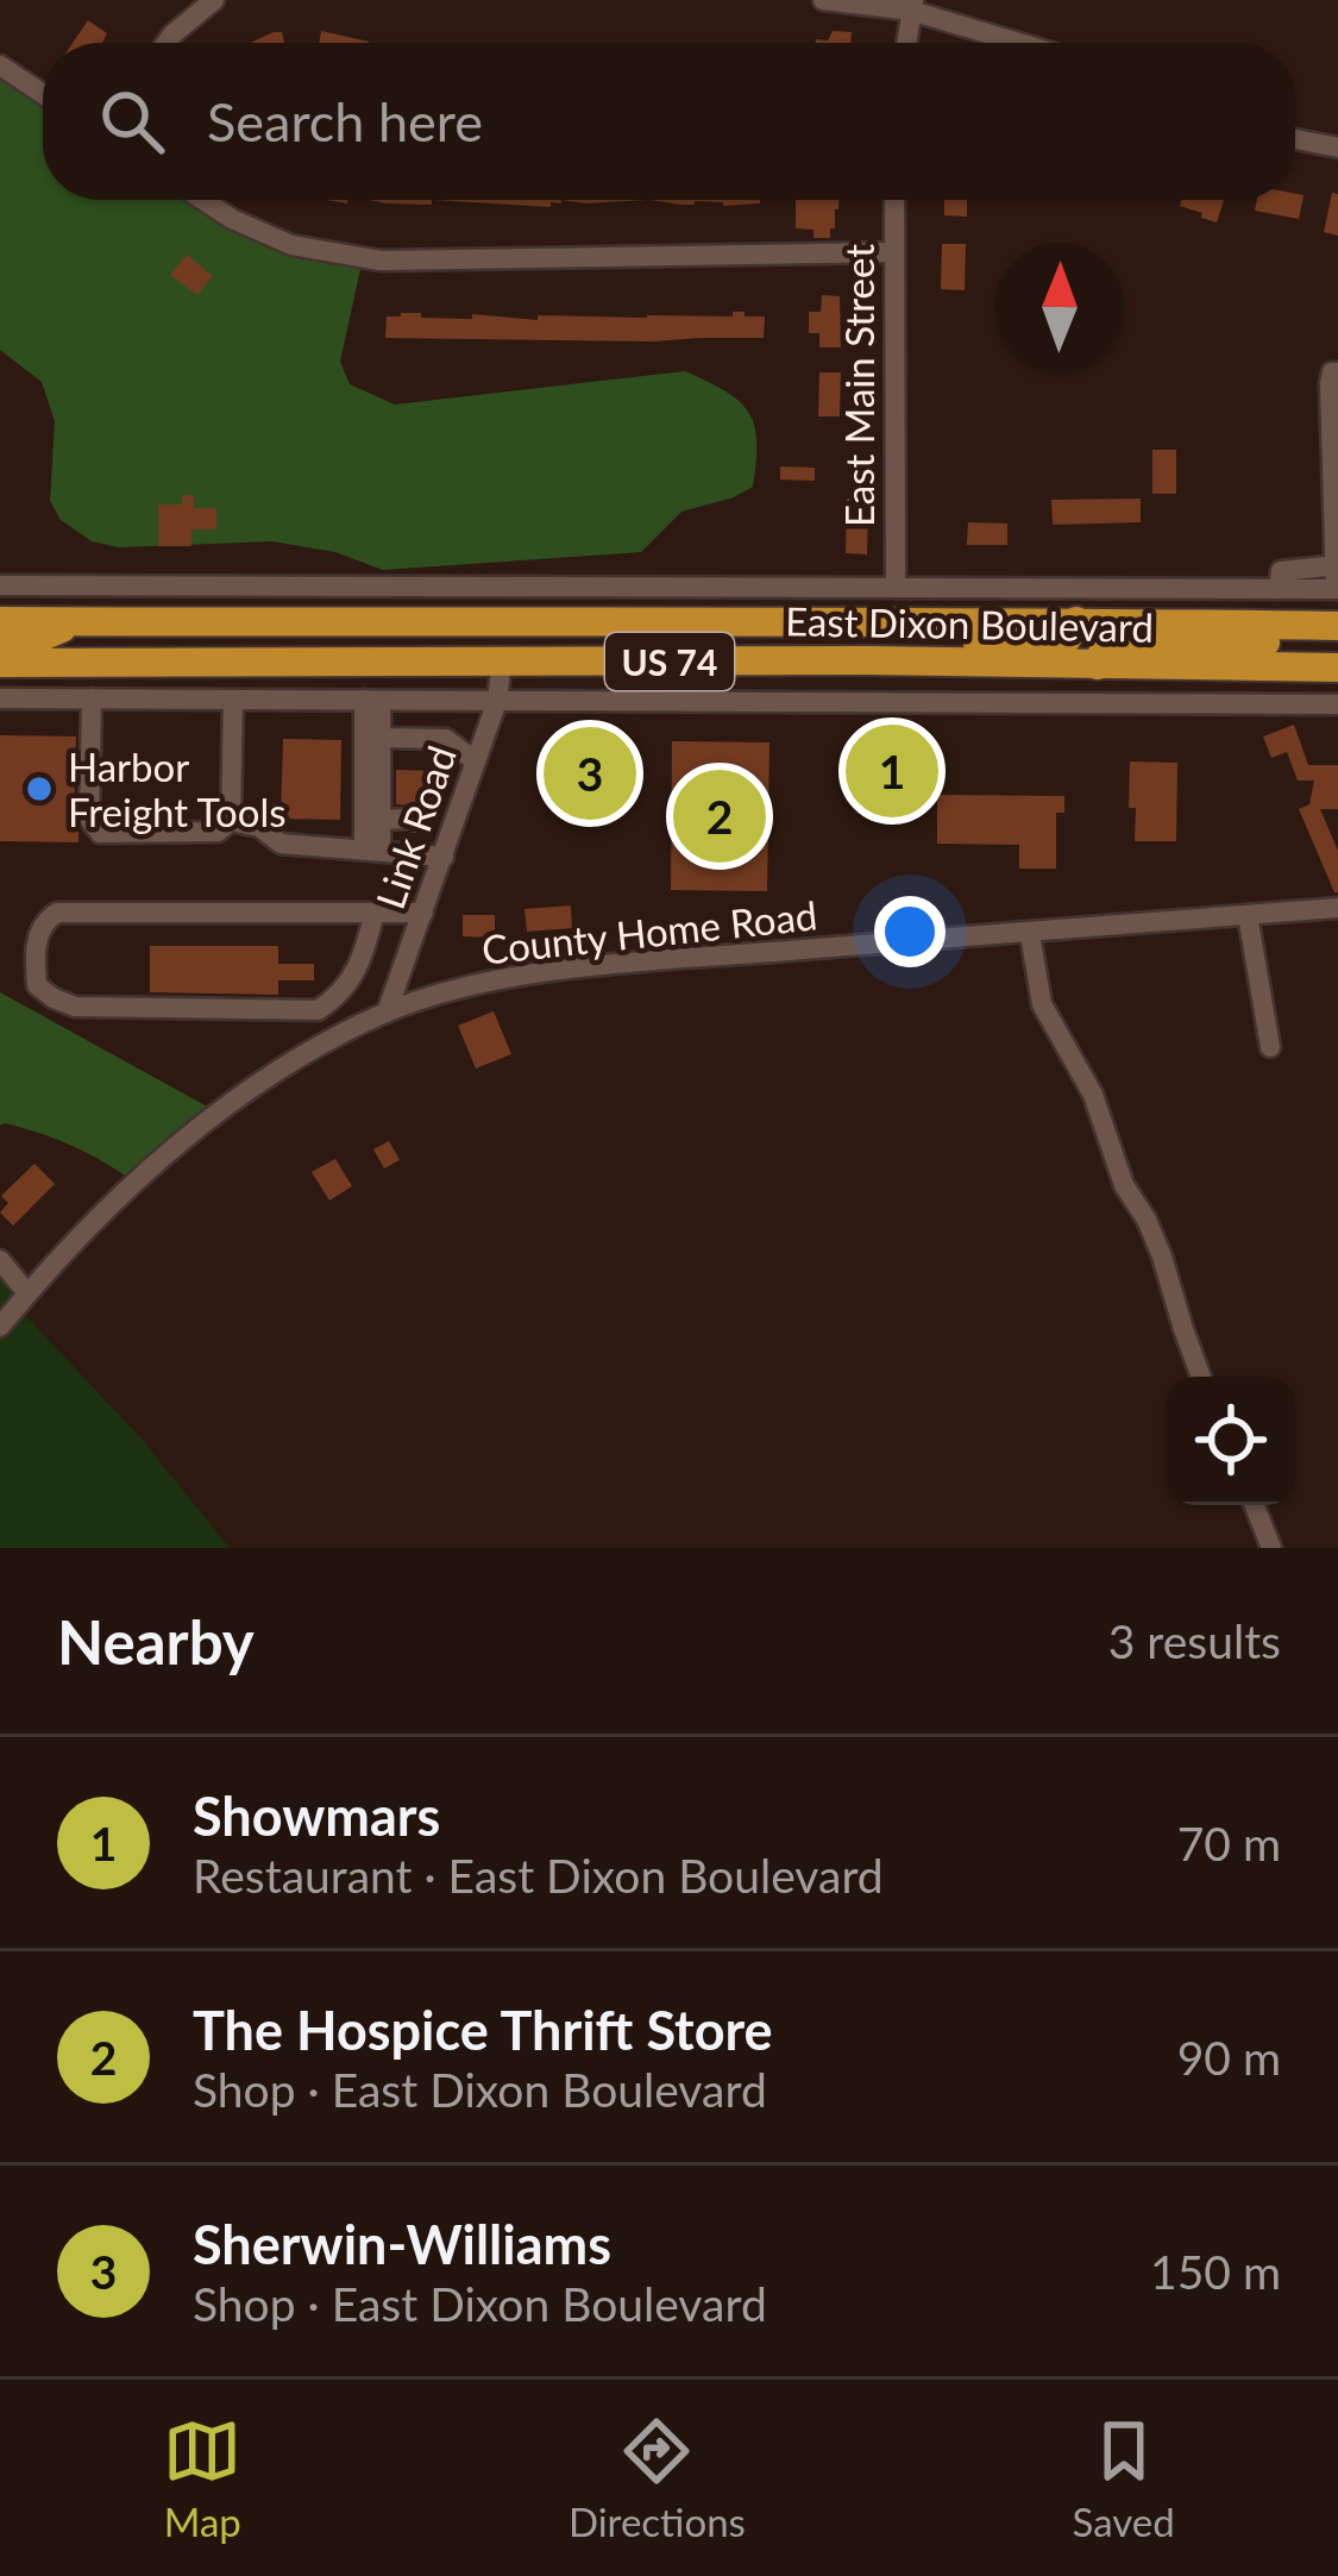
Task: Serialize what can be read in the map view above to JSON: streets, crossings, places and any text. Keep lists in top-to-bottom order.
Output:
{
  "streets": {
    "highway": ["East Dixon Boulevard", "US 74"],
    "street": ["East Main Street", "Link Road", "County Home Road"]
  },
  "crossings": [
    ["East Main Street", "East Dixon Boulevard"],
    ["East Dixon Boulevard", "Link Road"],
    ["Link Road", "County Home Road"]
  ],
  "places": ["Harbor Freight Tools"],
  "north": "top",
  "page": {
    "search": "Search here",
    "pins": ["1", "3", "2"],
    "heading": ["Nearby", "3 results"],
    "list": [
      {
        "mark": "1",
        "name": "Showmars",
        "note": "Restaurant · East Dixon Boulevard",
        "value": "70 m"
      },
      {
        "mark": "2",
        "name": "The Hospice Thrift Store",
        "note": "Shop · East Dixon Boulevard",
        "value": "90 m"
      },
      {
        "mark": "3",
        "name": "Sherwin-Williams",
        "note": "Shop · East Dixon Boulevard",
        "value": "150 m"
      }
    ],
    "nav": ["Map", "Directions", "Saved"]
  }
}
